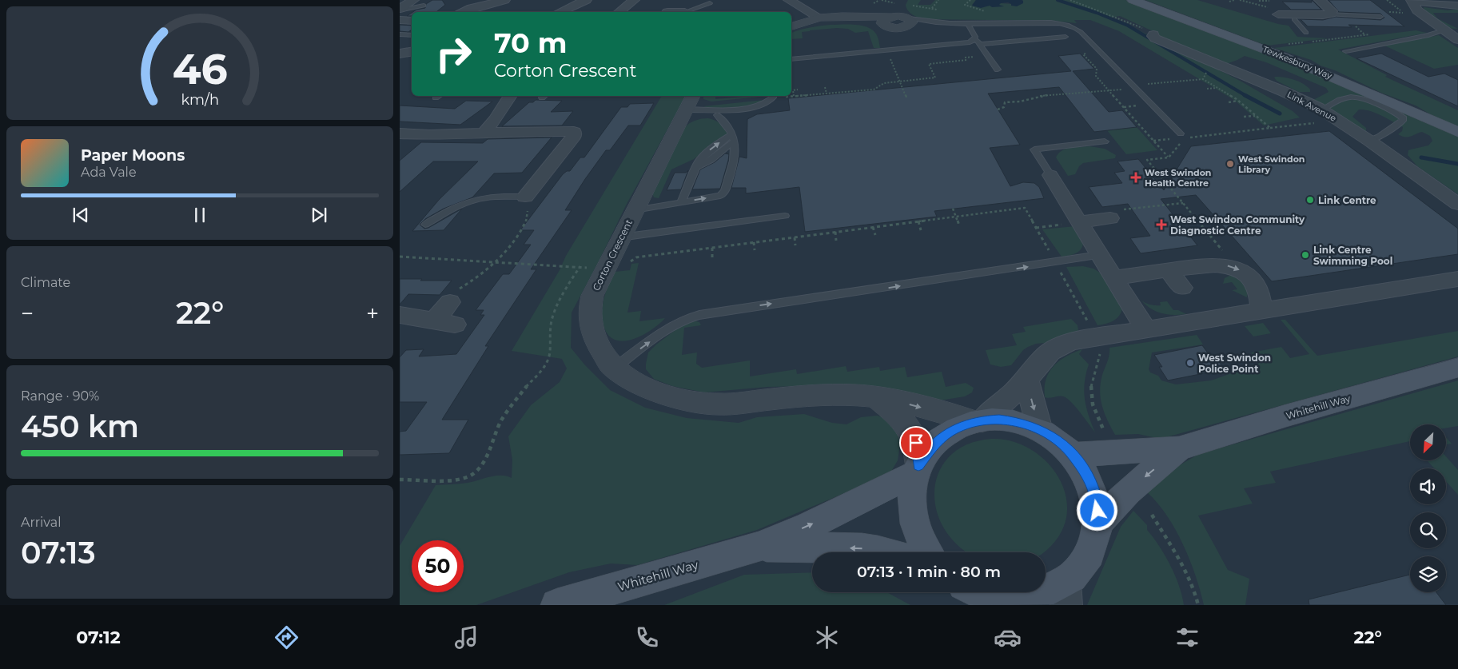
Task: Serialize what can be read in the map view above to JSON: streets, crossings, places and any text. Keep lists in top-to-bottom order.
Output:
{
  "streets": {
    "main road": ["Tewkesbury Way", "Whitehill Way"],
    "street": ["Link Avenue", "Corton Crescent"]
  },
  "places": {
    "other": [
      "West Swindon Library",
      "Link Centre",
      "Link Centre Swimming Pool",
      "West Swindon Police Point"
    ],
    "health": ["West Swindon Health Centre", "West Swindon Community Diagnostic Centre"]
  },
  "north": "bottom left",
  "page": {
    "turn": ["70 m", "Corton Crescent"],
    "song": ["Paper Moons", "Ada Vale"],
    "tile": [
      "Climate",
      ["Range · 90%", "450 km"],
      ["Arrival", "07:13"]
    ],
    "heat": ["−", "22°", "+"],
    "limit": "50",
    "trip": "07:13 · 1 min · 80 m",
    "tabs": ["07:12", "22°"],
    "gauge": ["46", "km/h"]
  }
}
